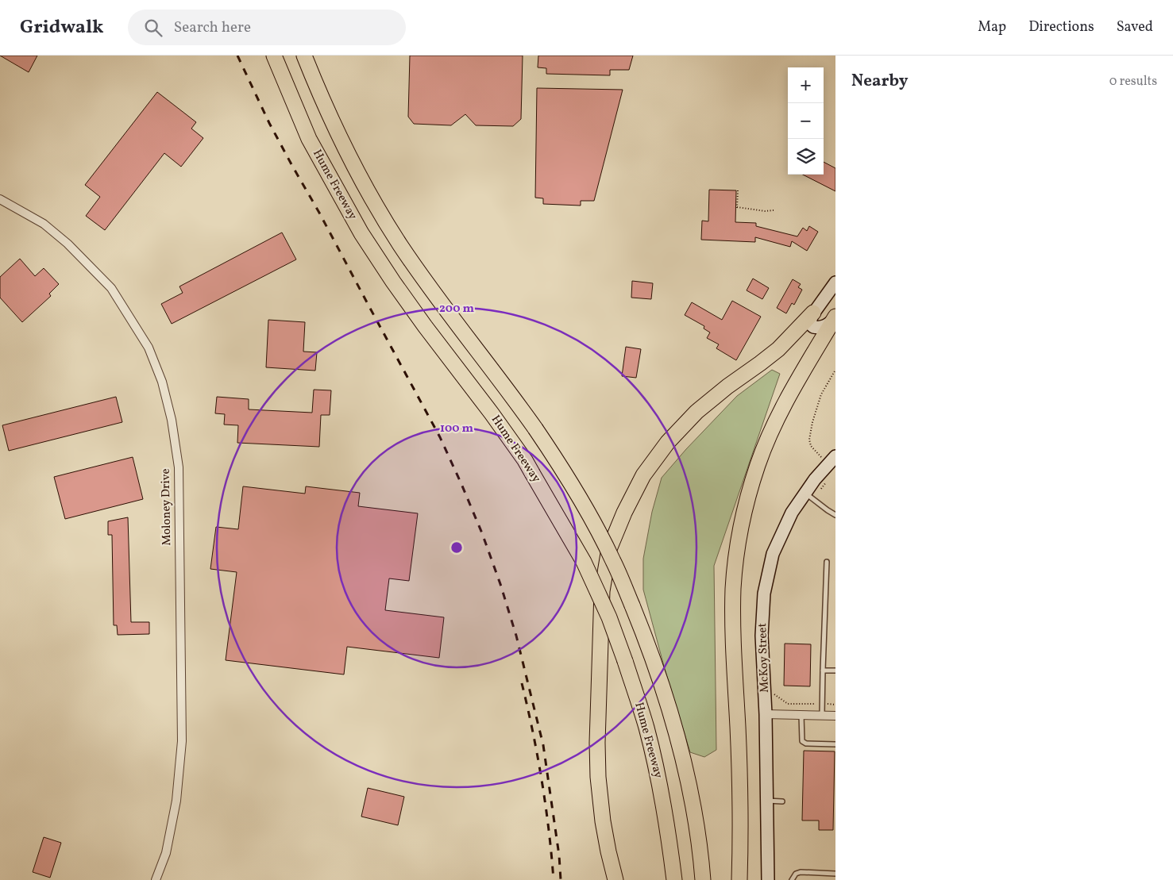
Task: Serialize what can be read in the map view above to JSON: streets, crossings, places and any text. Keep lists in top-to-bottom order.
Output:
{
  "streets": {
    "highway": ["Hume Freeway"],
    "street": ["Moloney Drive", "McKoy Street"]
  },
  "page": {
    "header": "Gridwalk",
    "search": "Search here",
    "nav": ["Map", "Directions", "Saved"],
    "heading": ["Nearby", "0 results"],
    "map_buttons": ["+", "−"]
  },
  "rings": ["200 m", "100 m"]
}
